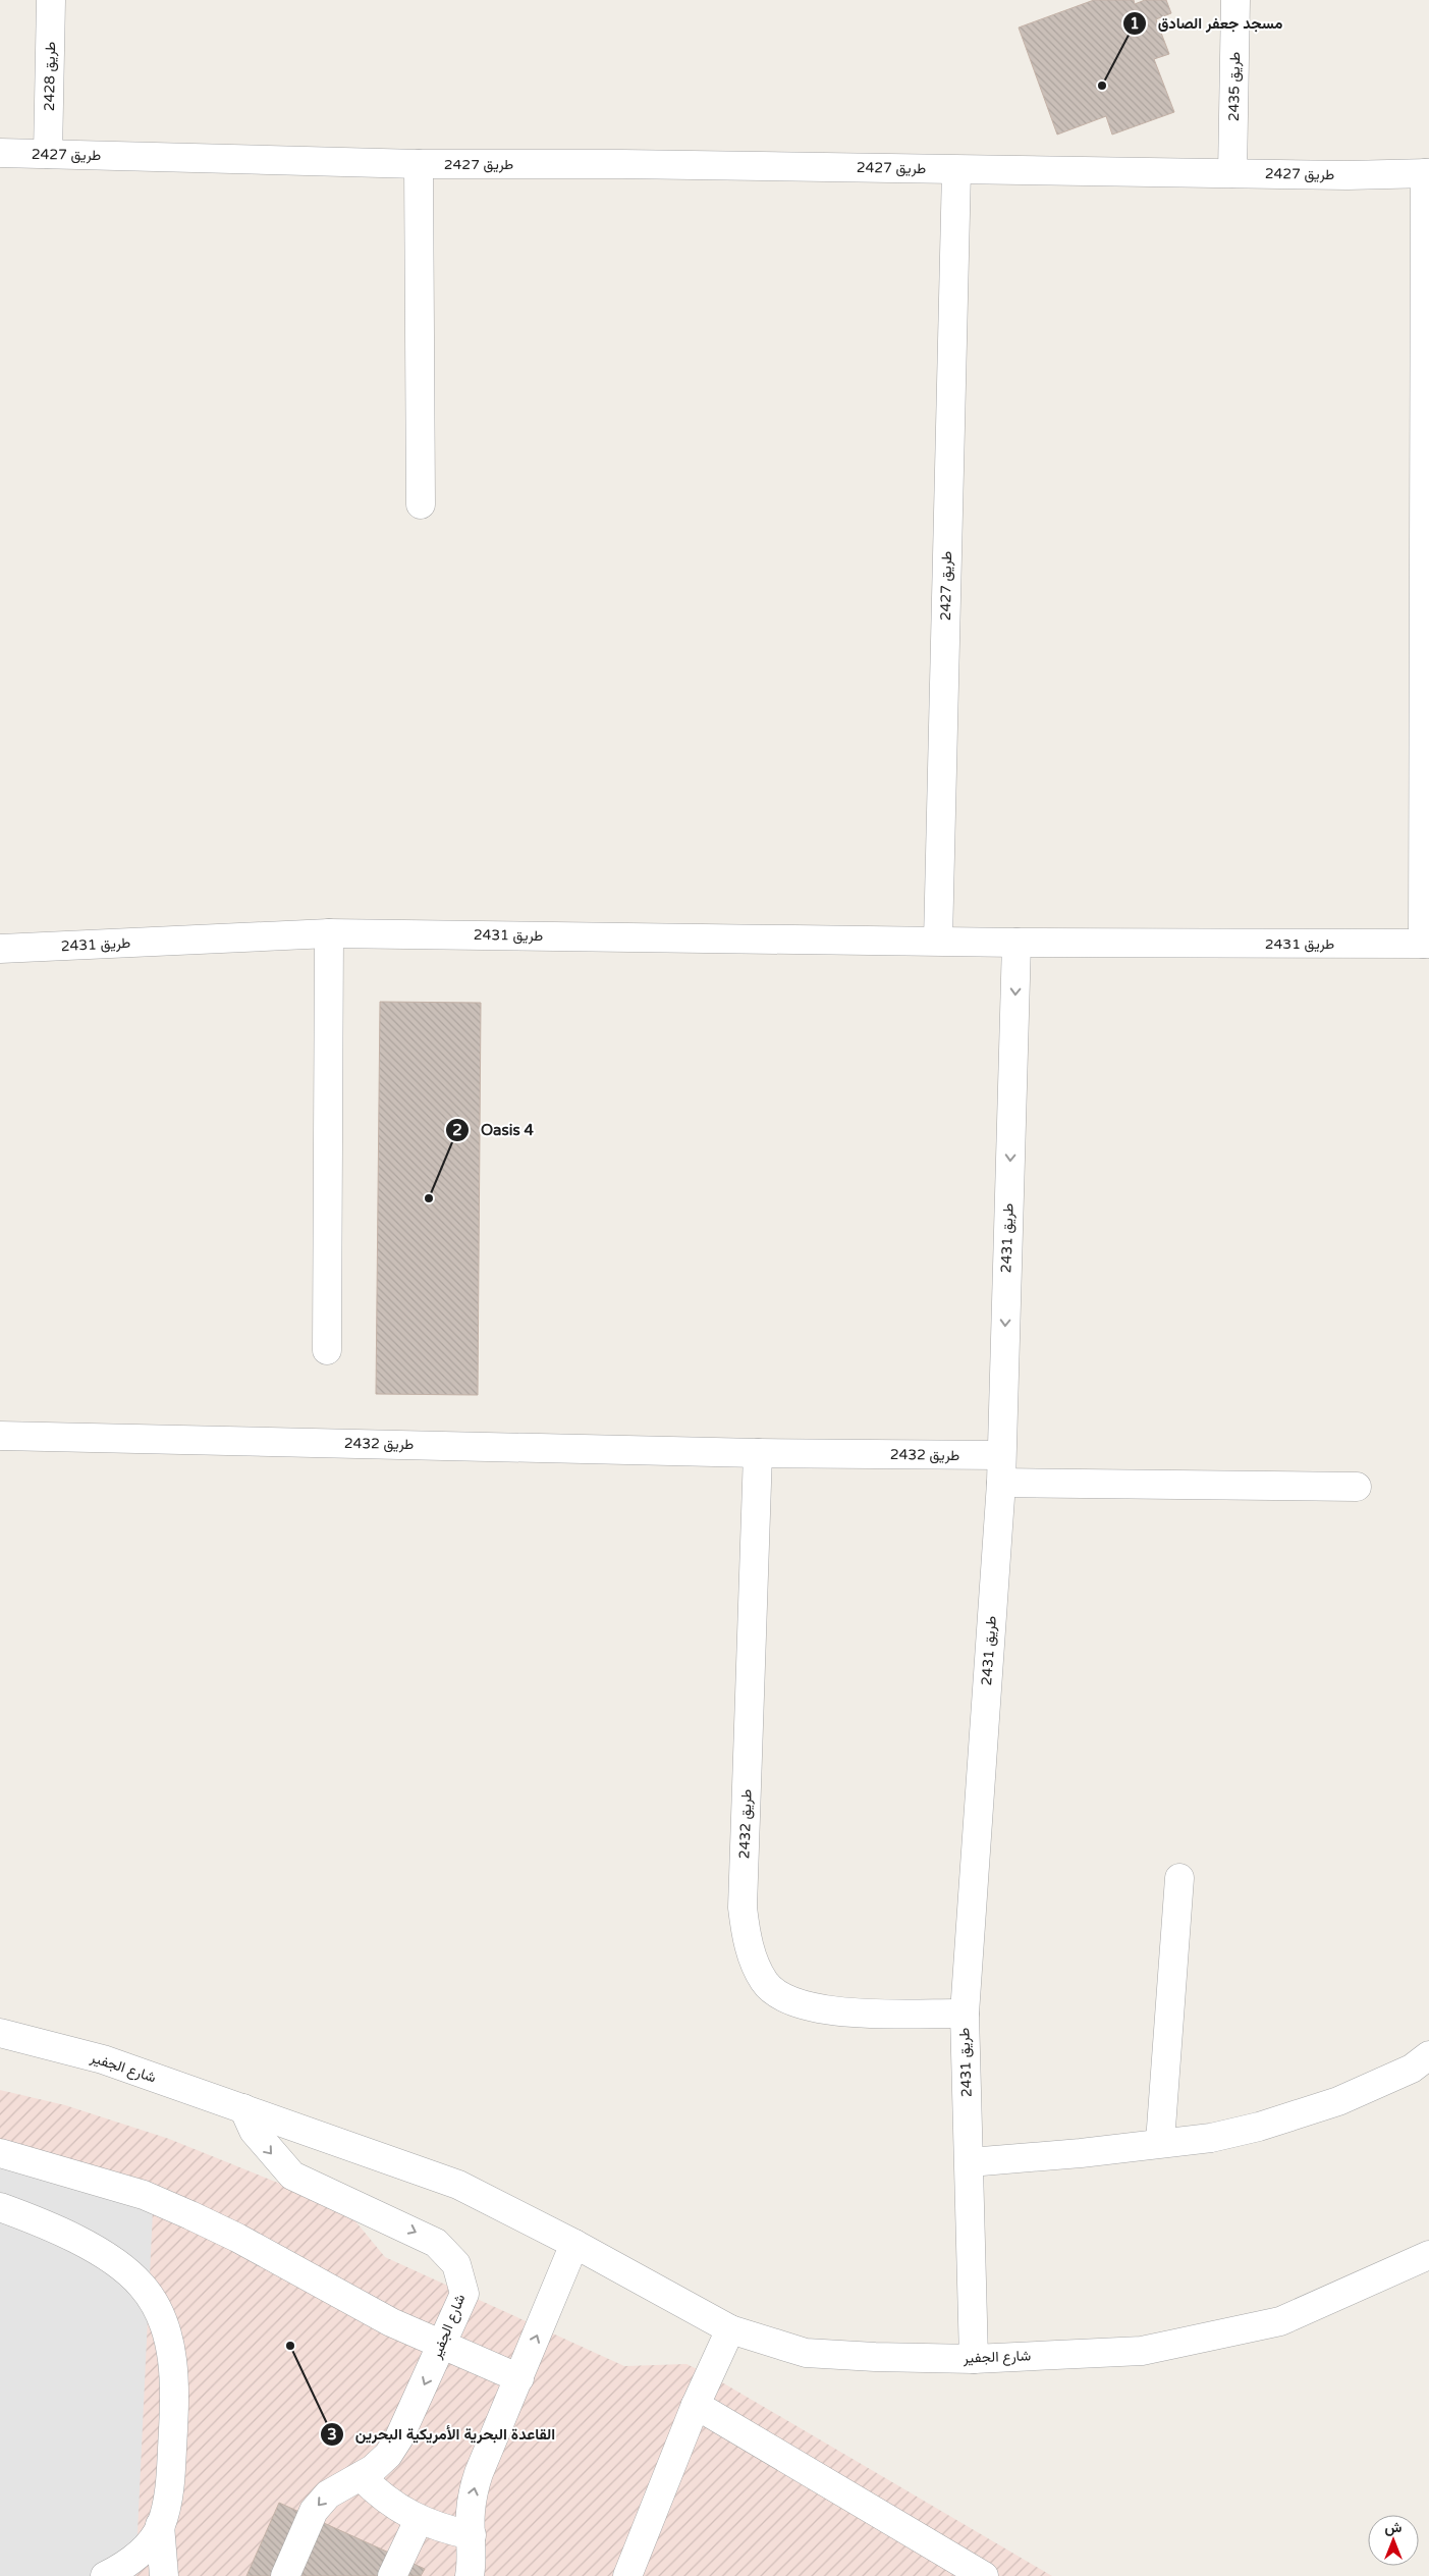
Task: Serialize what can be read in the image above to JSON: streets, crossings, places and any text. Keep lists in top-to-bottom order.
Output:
{
  "streets": {
    "street": [
      "طريق 2428",
      "طريق 2435",
      "طريق 2427",
      "طريق 2431",
      "طريق 2432",
      "شارع الجفير"
    ]
  },
  "crossings": [
    ["طريق 2428", "طريق 2427"],
    ["طريق 2435", "طريق 2427"],
    ["طريق 2427", "طريق 2431"],
    ["طريق 2431", "طريق 2432"],
    ["طريق 2431", "شارع الجفير"]
  ],
  "places": ["مسجد جعفر الصادق", "Oasis 4", "القاعدة البحرية الأمريكية البحرين"],
  "north": "top"
}
